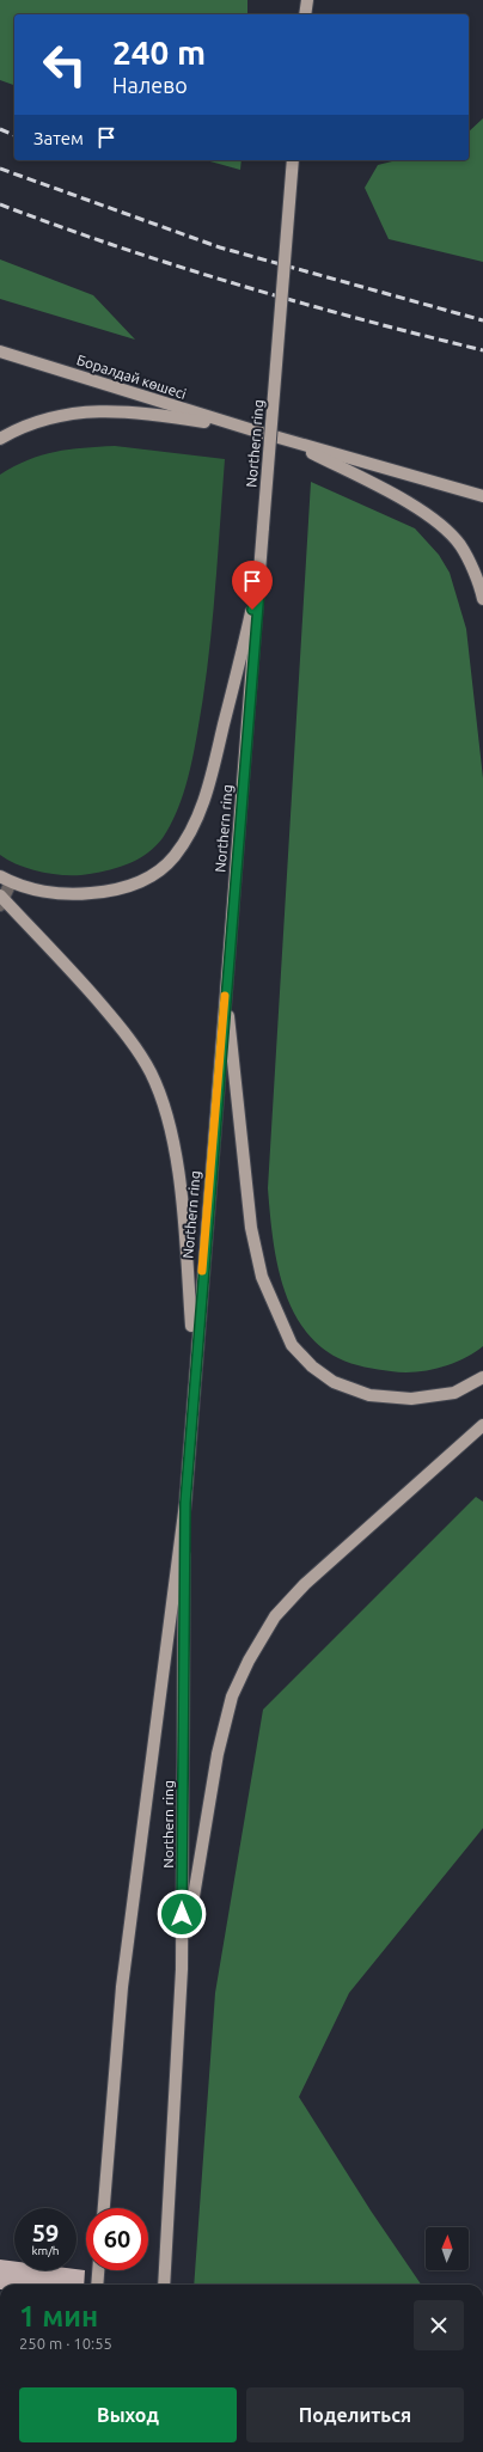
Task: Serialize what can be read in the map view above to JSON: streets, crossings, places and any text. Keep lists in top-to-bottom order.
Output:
{
  "streets": {
    "main road": ["Боралдай көшесі", "Northern ring"]
  },
  "north": "top",
  "page": {
    "turn": ["240 m", "Налево"],
    "then": "Затем",
    "speed": "59 km/h",
    "limit": "60",
    "heading": ["1 мин", "250 m · 10:55"],
    "buttons": ["Выход", "Поделиться"]
  }
}
